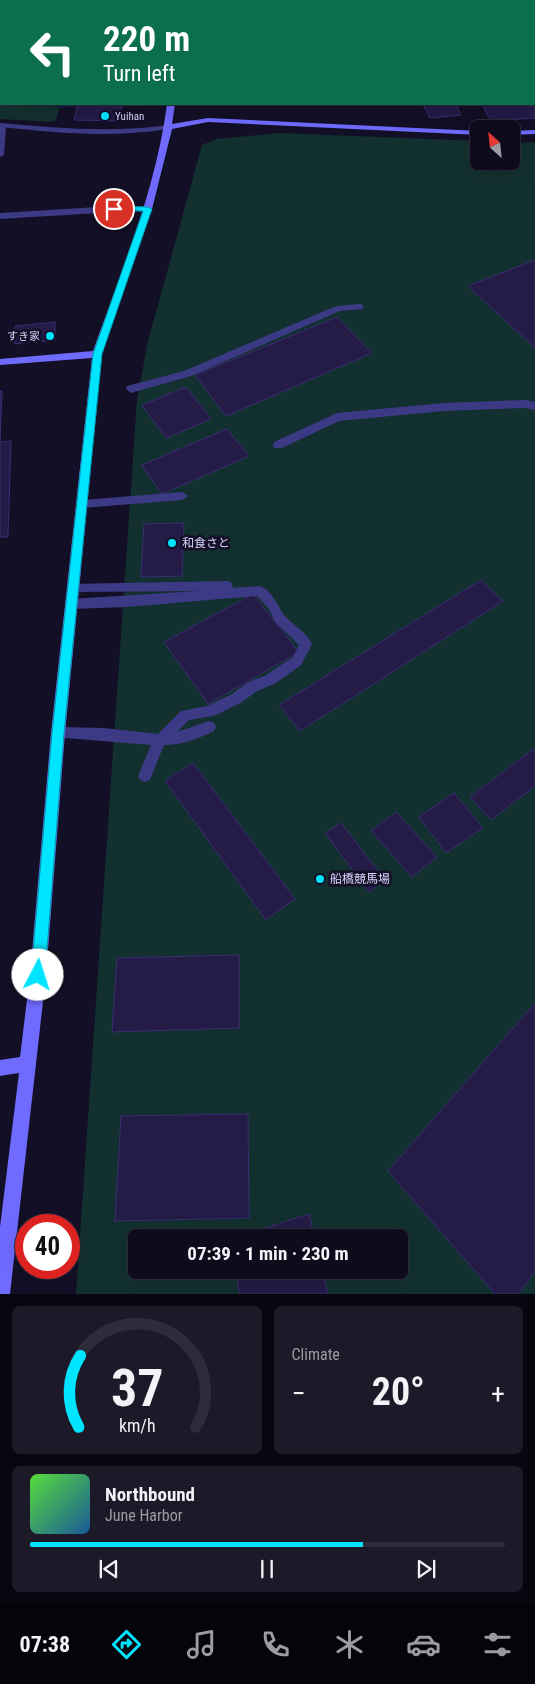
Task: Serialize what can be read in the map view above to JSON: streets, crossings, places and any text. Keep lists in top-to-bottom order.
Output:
{
  "places": [
    "Yuihan",
    "すき家",
    "和食さと",
    "船橋競馬場"
  ],
  "north": "top left",
  "page": {
    "turn": ["220 m", "Turn left"],
    "limit": "40",
    "trip": "07:39 · 1 min · 230 m",
    "tile": "Climate",
    "heat": ["−", "20°", "+"],
    "song": ["Northbound", "June Harbor"],
    "tabs": "07:38",
    "gauge": ["37", "km/h"]
  }
}
